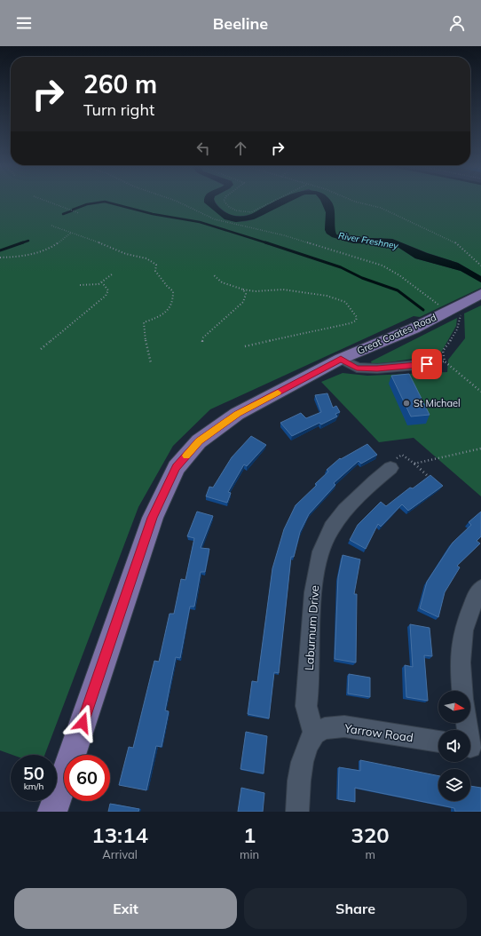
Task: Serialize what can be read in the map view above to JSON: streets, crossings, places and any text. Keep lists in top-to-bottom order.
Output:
{
  "streets": {
    "main road": ["Great Coates Road"],
    "street": ["Laburnum Drive", "Yarrow Road"]
  },
  "crossings": [
    ["Laburnum Drive", "Yarrow Road"]
  ],
  "water": ["River Freshney"],
  "places": ["St Michael"],
  "north": "right",
  "page": {
    "header": "Beeline",
    "turn": ["260 m", "Turn right"],
    "speed": "50 km/h",
    "limit": "60",
    "eta": [
      "13:14",
      "Arrival",
      "1",
      "min",
      "320",
      "m"
    ],
    "buttons": ["Exit", "Share"]
  }
}
